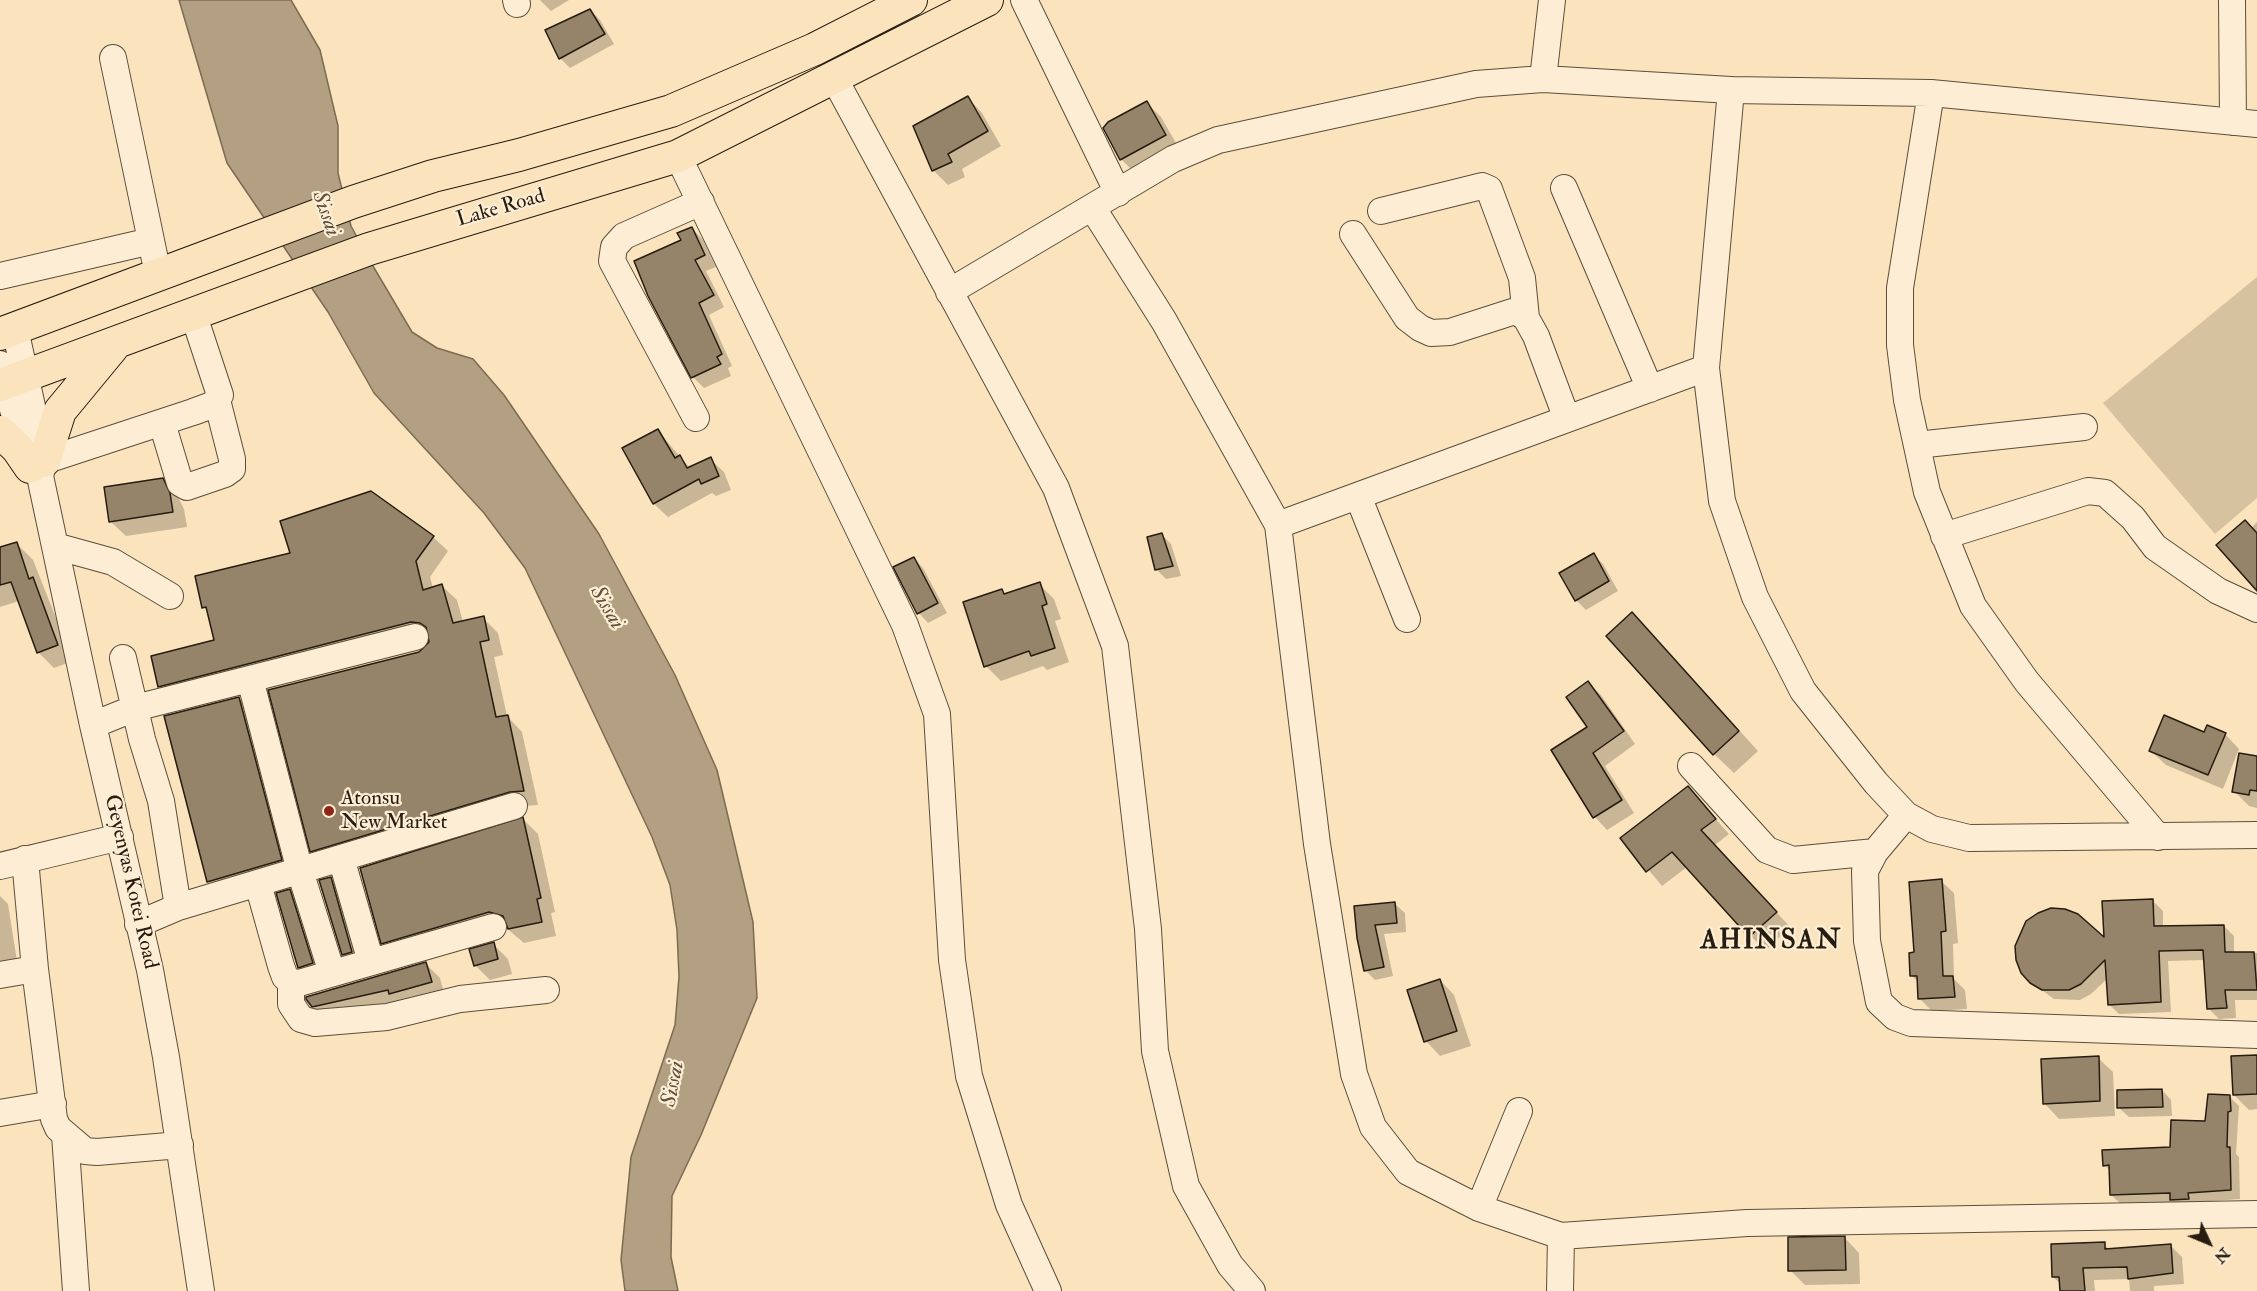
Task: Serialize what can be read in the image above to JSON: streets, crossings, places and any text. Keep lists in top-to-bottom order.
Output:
{
  "streets": {
    "main road": ["Lake Road"],
    "street": ["Geyenyas Kotei Road"]
  },
  "crossings": [
    ["Lake Road", "Geyenyas Kotei Road"]
  ],
  "districts": ["AHINSAN"],
  "water": ["Sissai"],
  "places": ["Atonsu New Market"],
  "north": "bottom right"
}
